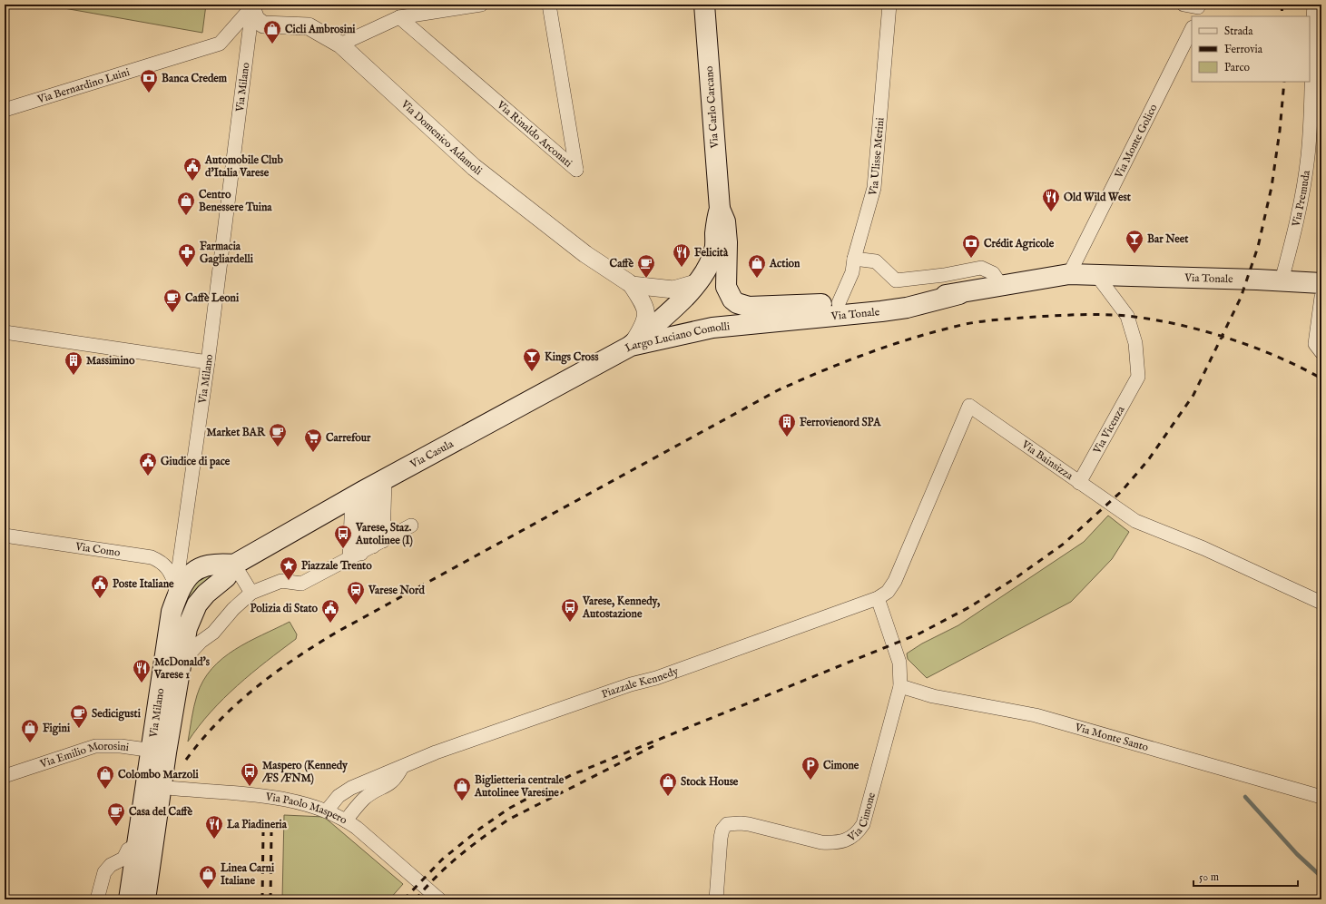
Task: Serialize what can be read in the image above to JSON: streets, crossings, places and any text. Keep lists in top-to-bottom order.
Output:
{
  "streets": {
    "main road": [
      "Via Milano",
      "Via Carlo Carcano",
      "Via Tonale",
      "Largo Luciano Comolli",
      "Via Casula"
    ],
    "street": [
      "Via Bernardino Luini",
      "Via Rinaldo Arconati",
      "Via Domenico Adamoli",
      "Via Monte Golico",
      "Via Ulisse Merini",
      "Via Premuda",
      "Via Vicenza",
      "Via Bainsizza",
      "Via Como",
      "Piazzale Kennedy",
      "Via Monte Santo",
      "Via Emilio Morosini",
      "Via Paolo Maspero",
      "Via Cimone"
    ]
  },
  "crossings": [
    ["Via Bernardino Luini", "Via Milano"],
    ["Via Bernardino Luini", "Via Domenico Adamoli"],
    ["Via Milano", "Via Domenico Adamoli"],
    ["Via Milano", "Via Casula"],
    ["Via Milano", "Via Como"],
    ["Via Milano", "Via Emilio Morosini"],
    ["Via Milano", "Via Paolo Maspero"],
    ["Via Carlo Carcano", "Via Domenico Adamoli"],
    ["Via Carlo Carcano", "Largo Luciano Comolli"],
    ["Via Domenico Adamoli", "Largo Luciano Comolli"],
    ["Via Domenico Adamoli", "Via Casula"],
    ["Via Monte Golico", "Via Tonale"],
    ["Via Ulisse Merini", "Via Tonale"],
    ["Via Premuda", "Via Tonale"],
    ["Via Tonale", "Largo Luciano Comolli"],
    ["Via Tonale", "Via Vicenza"],
    ["Largo Luciano Comolli", "Via Casula"],
    ["Via Vicenza", "Via Bainsizza"],
    ["Via Bainsizza", "Piazzale Kennedy"],
    ["Via Bainsizza", "Via Cimone"],
    ["Piazzale Kennedy", "Via Paolo Maspero"],
    ["Piazzale Kennedy", "Via Cimone"],
    ["Via Monte Santo", "Via Cimone"]
  ],
  "places": {
    "shop": [
      "Cicli Ambrosini",
      "Centro Benessere Tuina",
      "Action",
      "Figini",
      "Colombo Marzoli",
      "Stock House",
      "Biglietteria centrale Autolinee Varesine",
      "Linea Carni Italiane"
    ],
    "bank": ["Banca Credem", "Crédit Agricole"],
    "public building": [
      "Automobile Club d'Italia Varese",
      "Giudice di pace",
      "Poste Italiane",
      "Polizia di Stato"
    ],
    "restaurant": [
      "Old Wild West",
      "Felicità",
      "McDonald's Varese 1",
      "La Piadineria"
    ],
    "bar": ["Bar Neet", "Kings Cross"],
    "pharmacy": ["Farmacia Gagliardelli"],
    "cafe": [
      "Caffè",
      "Caffè Leoni",
      "Market BAR",
      "Sedicigusti",
      "Casa del Caffè"
    ],
    "building": ["Massimino", "Ferrovienord SPA"],
    "supermarket": ["Carrefour"],
    "bus stop": ["Varese, Staz. Autolinee (I)", "Varese, Kennedy, Autostazione", "Maspero (Kennedy /FS /FNM)"],
    "place": ["Piazzale Trento"],
    "station": ["Varese Nord"],
    "parking": ["Cimone"]
  },
  "legend": ["Strada", "Ferrovia", "Parco"],
  "scale_bar": "50 m"
}
